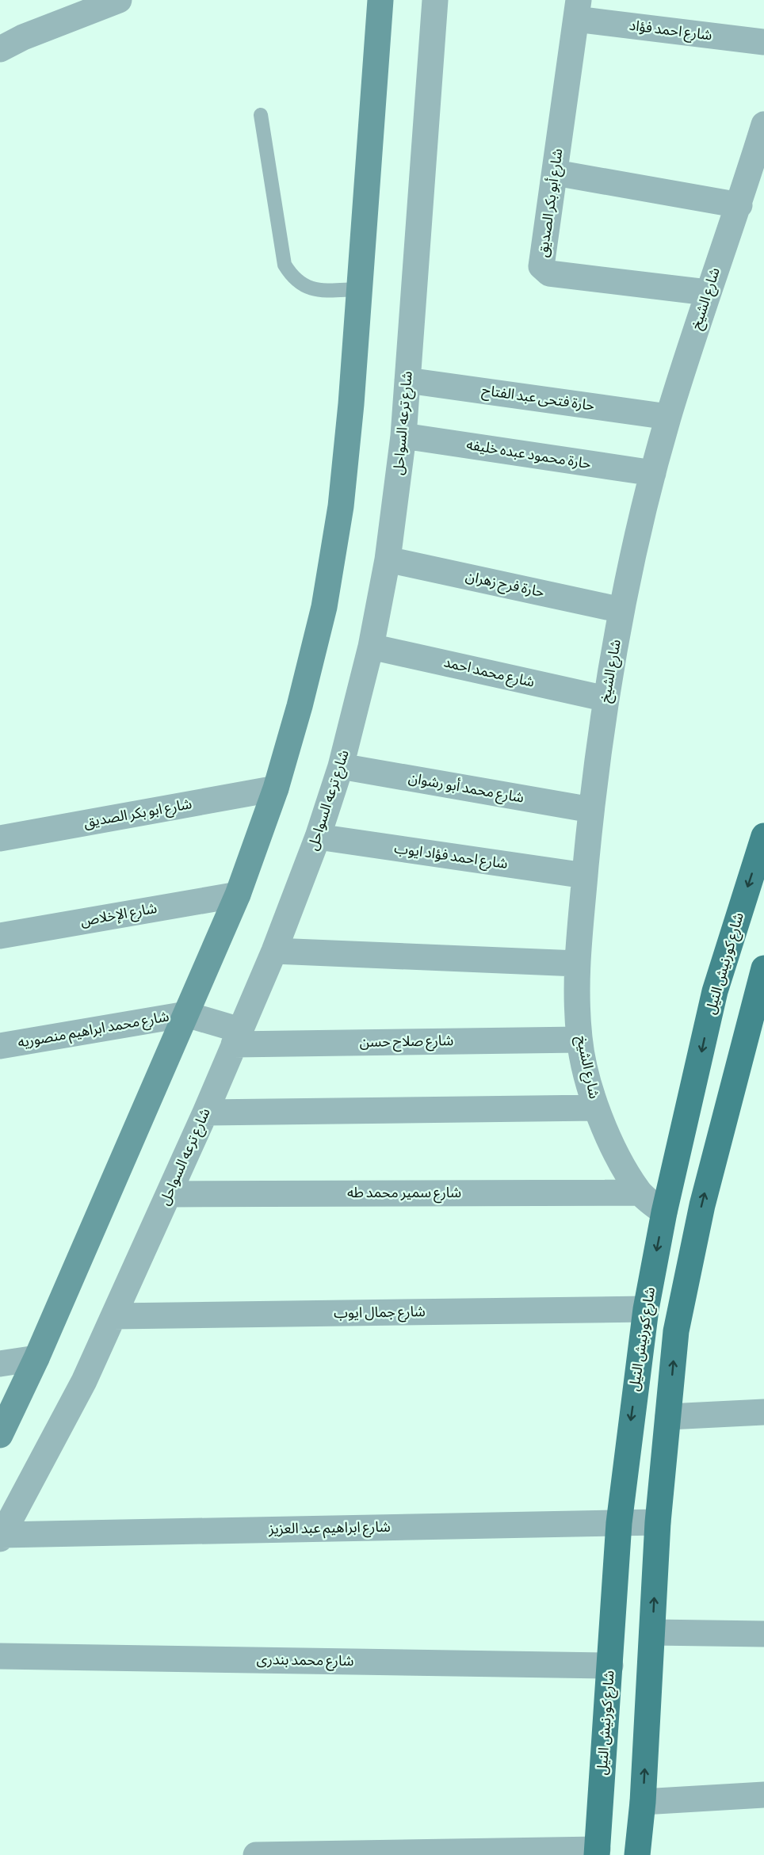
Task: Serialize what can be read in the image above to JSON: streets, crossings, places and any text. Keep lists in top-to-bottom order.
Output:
{
  "streets": {
    "main road": ["شارع كورنيش النيل"],
    "street": [
      "شارع احمد فؤاد",
      "شارع أبو بكر الصديق",
      "شارع الشيخ",
      "حارة فتحى عبد الفتاح",
      "شارع ترعه السواحل",
      "حارة محمود عبده خليفه",
      "حارة فرح زهران",
      "شارع محمد احمد",
      "شارع محمد أبو رشوان",
      "شارع ابو بكر الصديق",
      "شارع احمد فؤاد ايوب",
      "شارع الإخلاص",
      "شارع محمد ابراهيم منصوريه",
      "شارع صلاح حسن",
      "شارع سمير محمد طه",
      "شارع جمال ايوب",
      "شارع ابراهيم عبد العزيز",
      "شارع محمد بندرى"
    ]
  },
  "crossings": [
    ["شارع احمد فؤاد", "شارع أبو بكر الصديق"],
    ["شارع أبو بكر الصديق", "شارع الشيخ"],
    ["شارع الشيخ", "حارة فتحى عبد الفتاح"],
    ["شارع الشيخ", "حارة محمود عبده خليفه"],
    ["شارع الشيخ", "حارة فرح زهران"],
    ["شارع الشيخ", "شارع محمد احمد"],
    ["شارع الشيخ", "شارع محمد أبو رشوان"],
    ["شارع الشيخ", "شارع احمد فؤاد ايوب"],
    ["شارع الشيخ", "شارع كورنيش النيل"],
    ["شارع الشيخ", "شارع صلاح حسن"],
    ["شارع الشيخ", "شارع سمير محمد طه"],
    ["حارة فتحى عبد الفتاح", "شارع ترعه السواحل"],
    ["شارع ترعه السواحل", "حارة محمود عبده خليفه"],
    ["شارع ترعه السواحل", "حارة فرح زهران"],
    ["شارع ترعه السواحل", "شارع محمد احمد"],
    ["شارع ترعه السواحل", "شارع محمد أبو رشوان"],
    ["شارع ترعه السواحل", "شارع احمد فؤاد ايوب"],
    ["شارع ترعه السواحل", "شارع صلاح حسن"],
    ["شارع ترعه السواحل", "شارع سمير محمد طه"],
    ["شارع ترعه السواحل", "شارع جمال ايوب"],
    ["شارع ترعه السواحل", "شارع ابراهيم عبد العزيز"],
    ["شارع كورنيش النيل", "شارع جمال ايوب"],
    ["شارع كورنيش النيل", "شارع ابراهيم عبد العزيز"],
    ["شارع كورنيش النيل", "شارع محمد بندرى"],
    ["شارع محمد ابراهيم منصوريه", "شارع صلاح حسن"]
  ]
}
